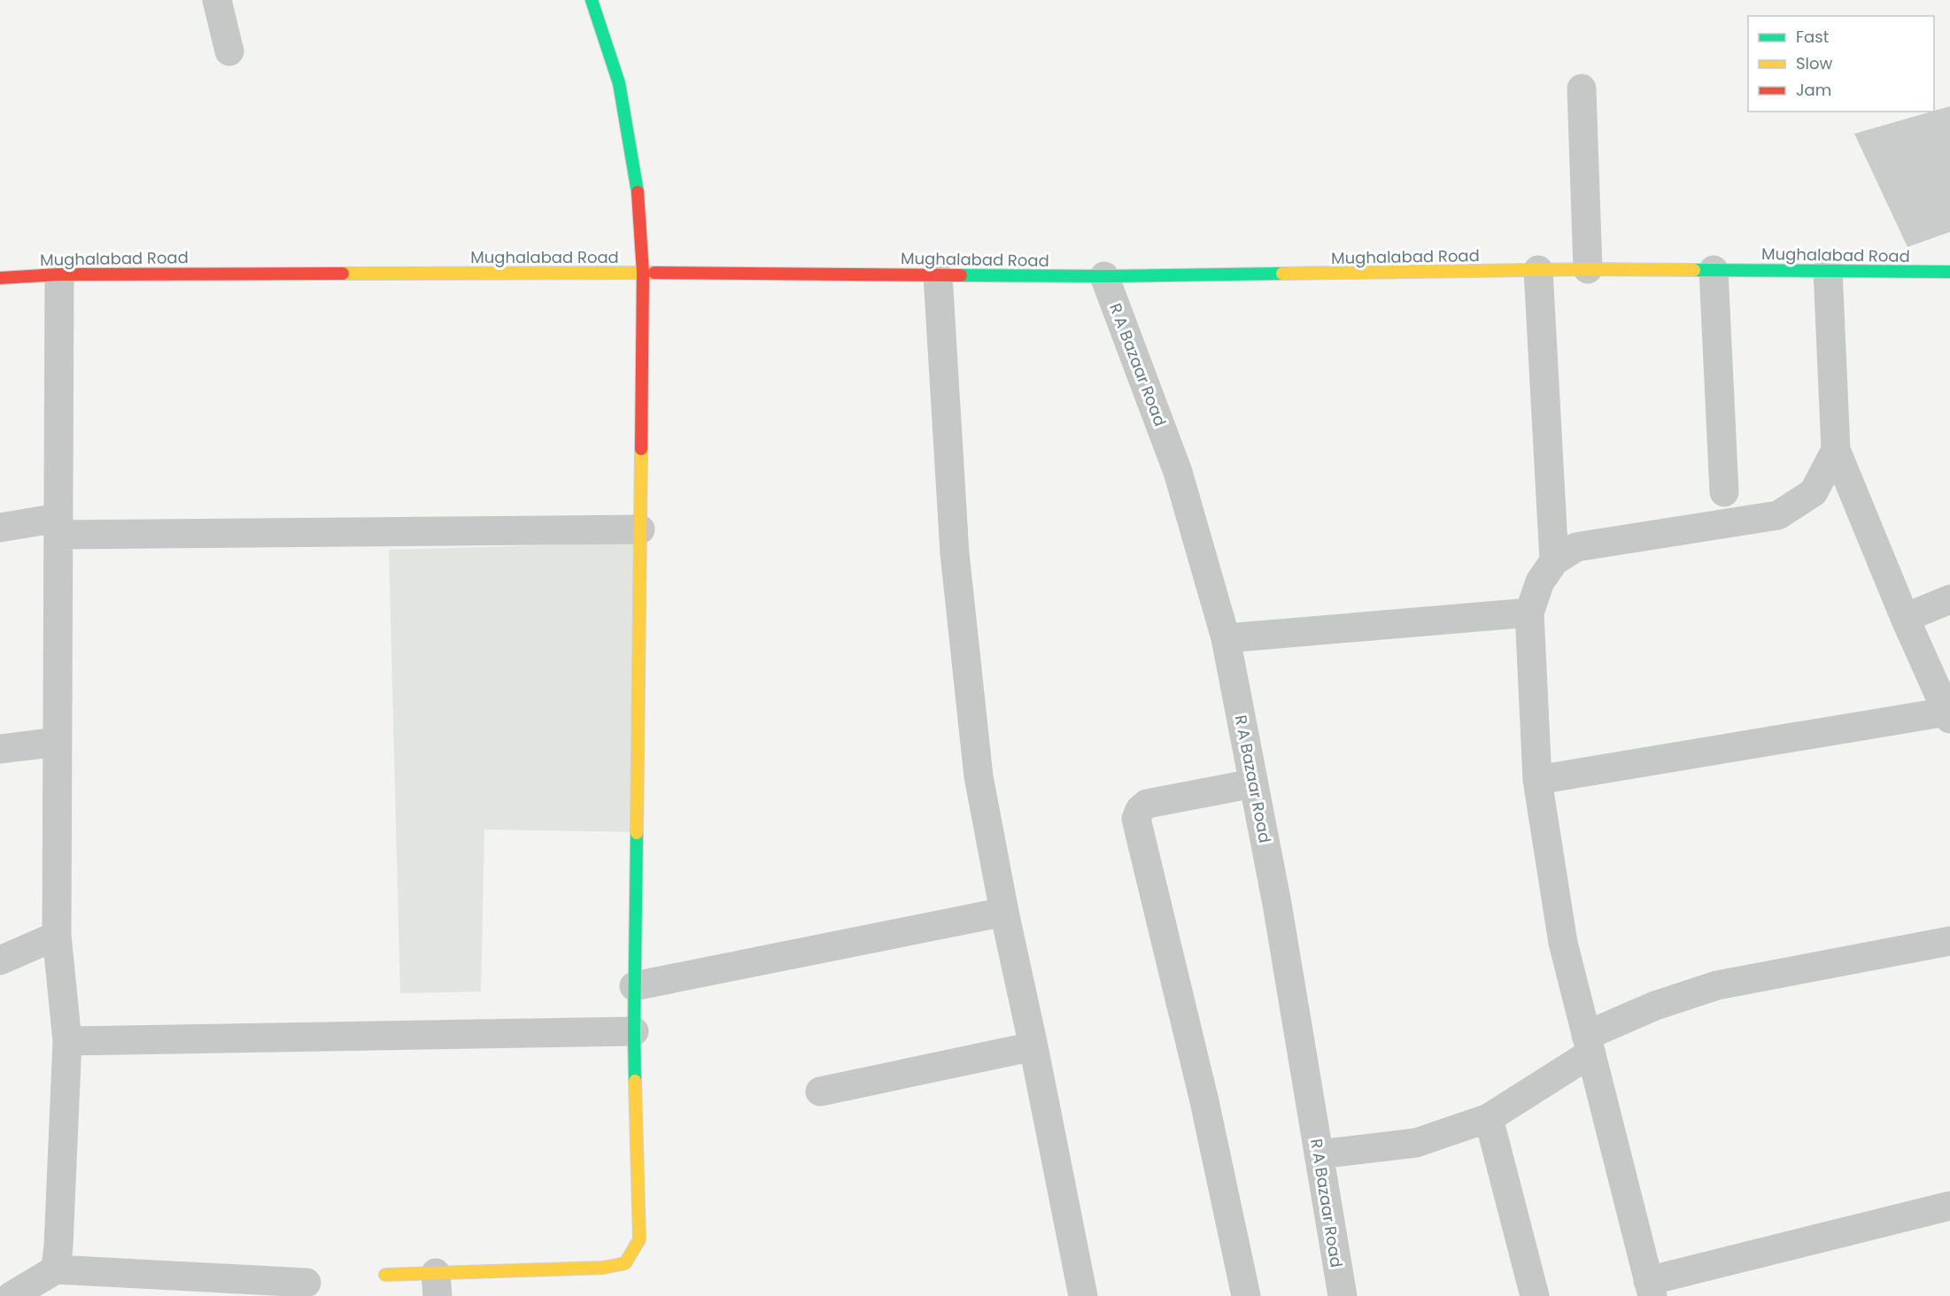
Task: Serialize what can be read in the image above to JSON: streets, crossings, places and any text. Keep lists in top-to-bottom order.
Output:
{
  "streets": {
    "street": ["Mughalabad Road", "R A Bazaar Road"]
  },
  "crossings": [
    ["Mughalabad Road", "R A Bazaar Road"]
  ],
  "legend": ["Fast", "Slow", "Jam"]
}
